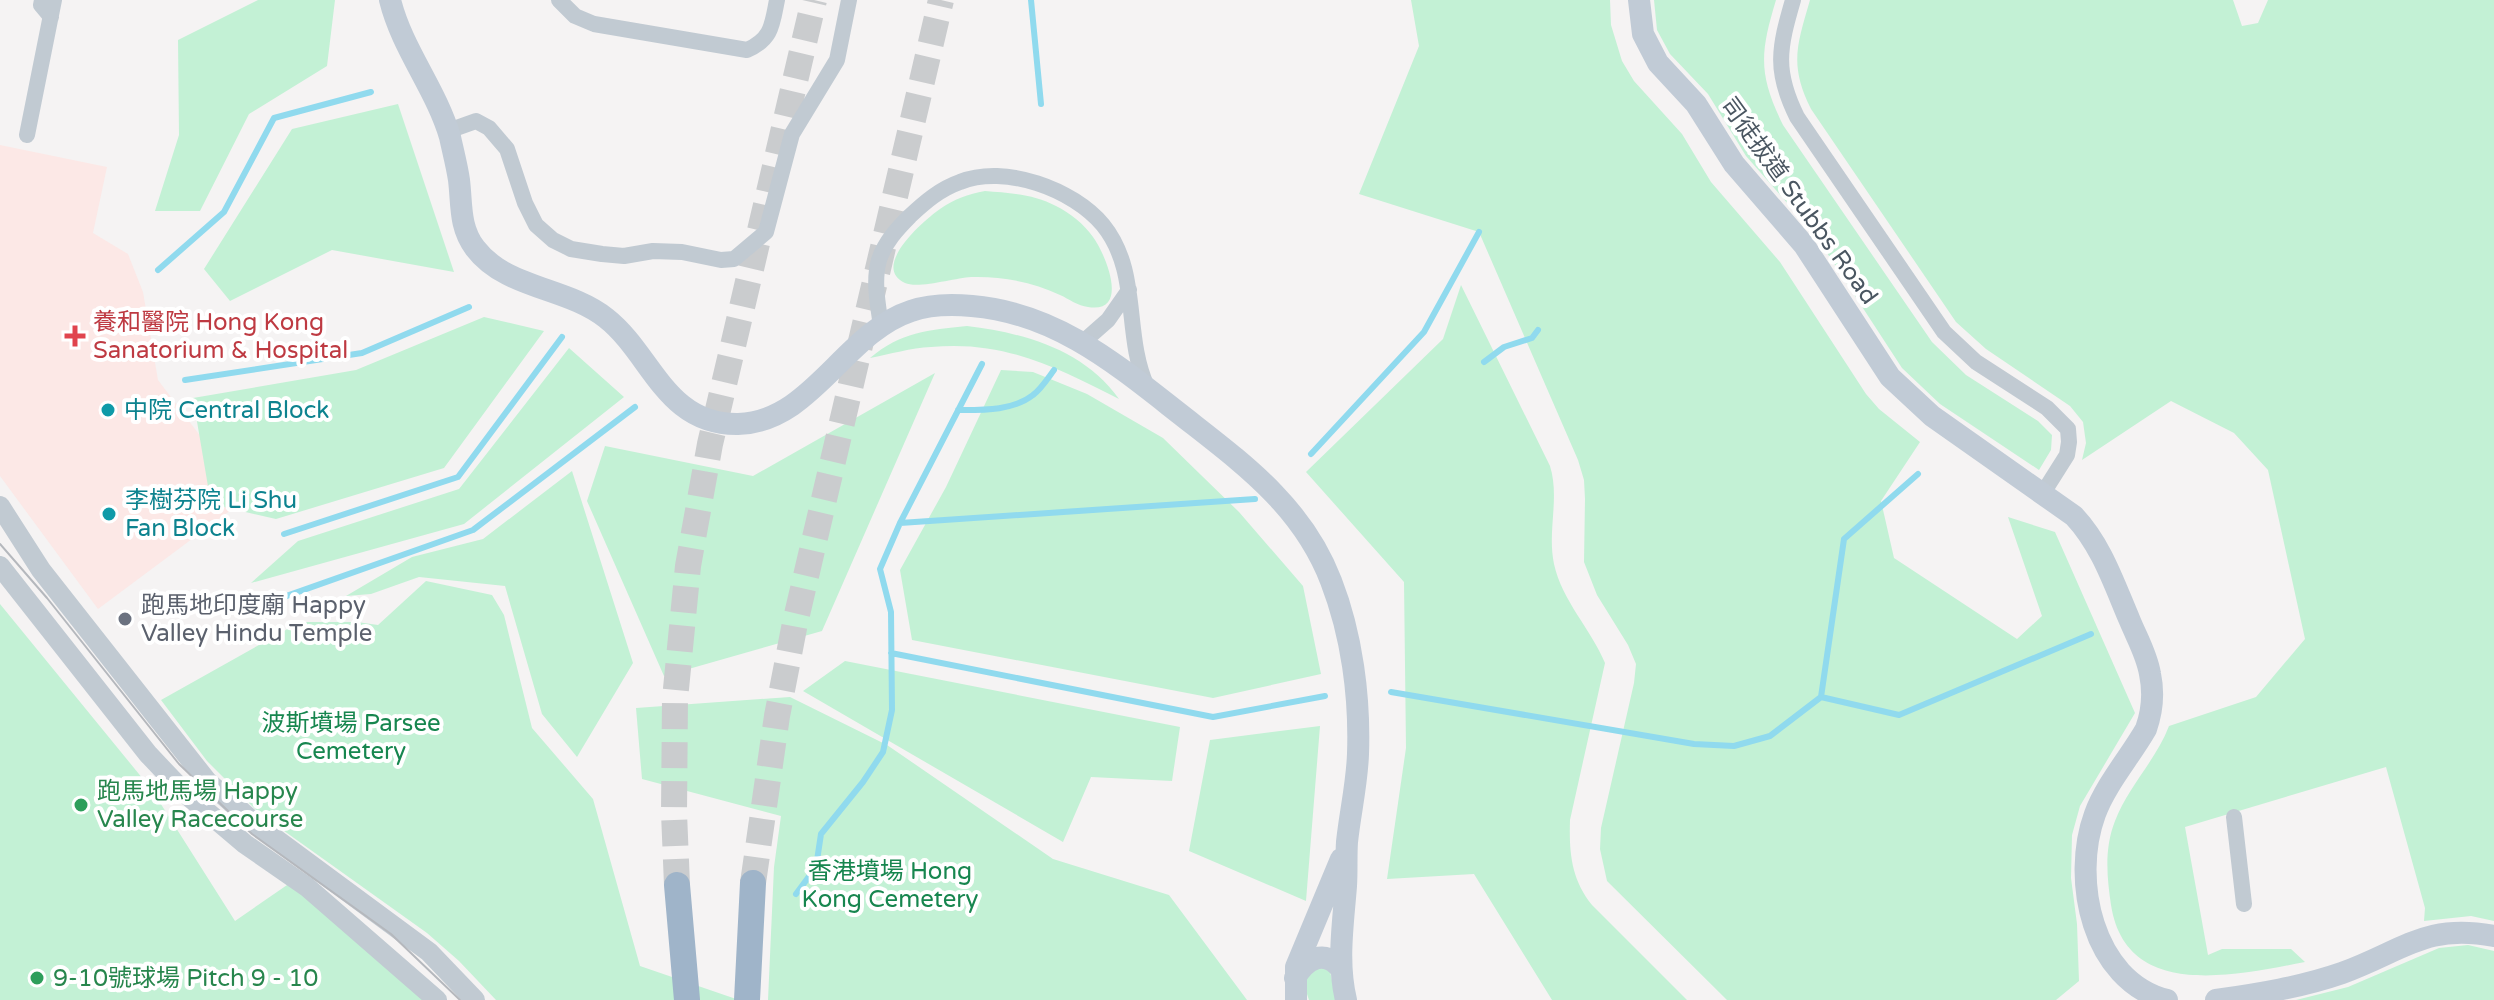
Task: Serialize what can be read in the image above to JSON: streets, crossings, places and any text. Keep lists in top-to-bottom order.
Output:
{
  "streets": {
    "main road": ["司徒拔道 Stubbs Road"]
  },
  "parks": ["波斯墳場 Parsee Cemetery", "香港墳場 Hong Kong Cemetery"],
  "places": {
    "health": ["養和醫院 Hong Kong Sanatorium & Hospital"],
    "other": [
      "中院 Central Block",
      "李樹芬院 Li Shu Fan Block",
      "跑馬地印度廟 Happy Valley Hindu Temple",
      "跑馬地馬場 Happy Valley Racecourse",
      "9-10號球場 Pitch 9 - 10"
    ]
  }
}
